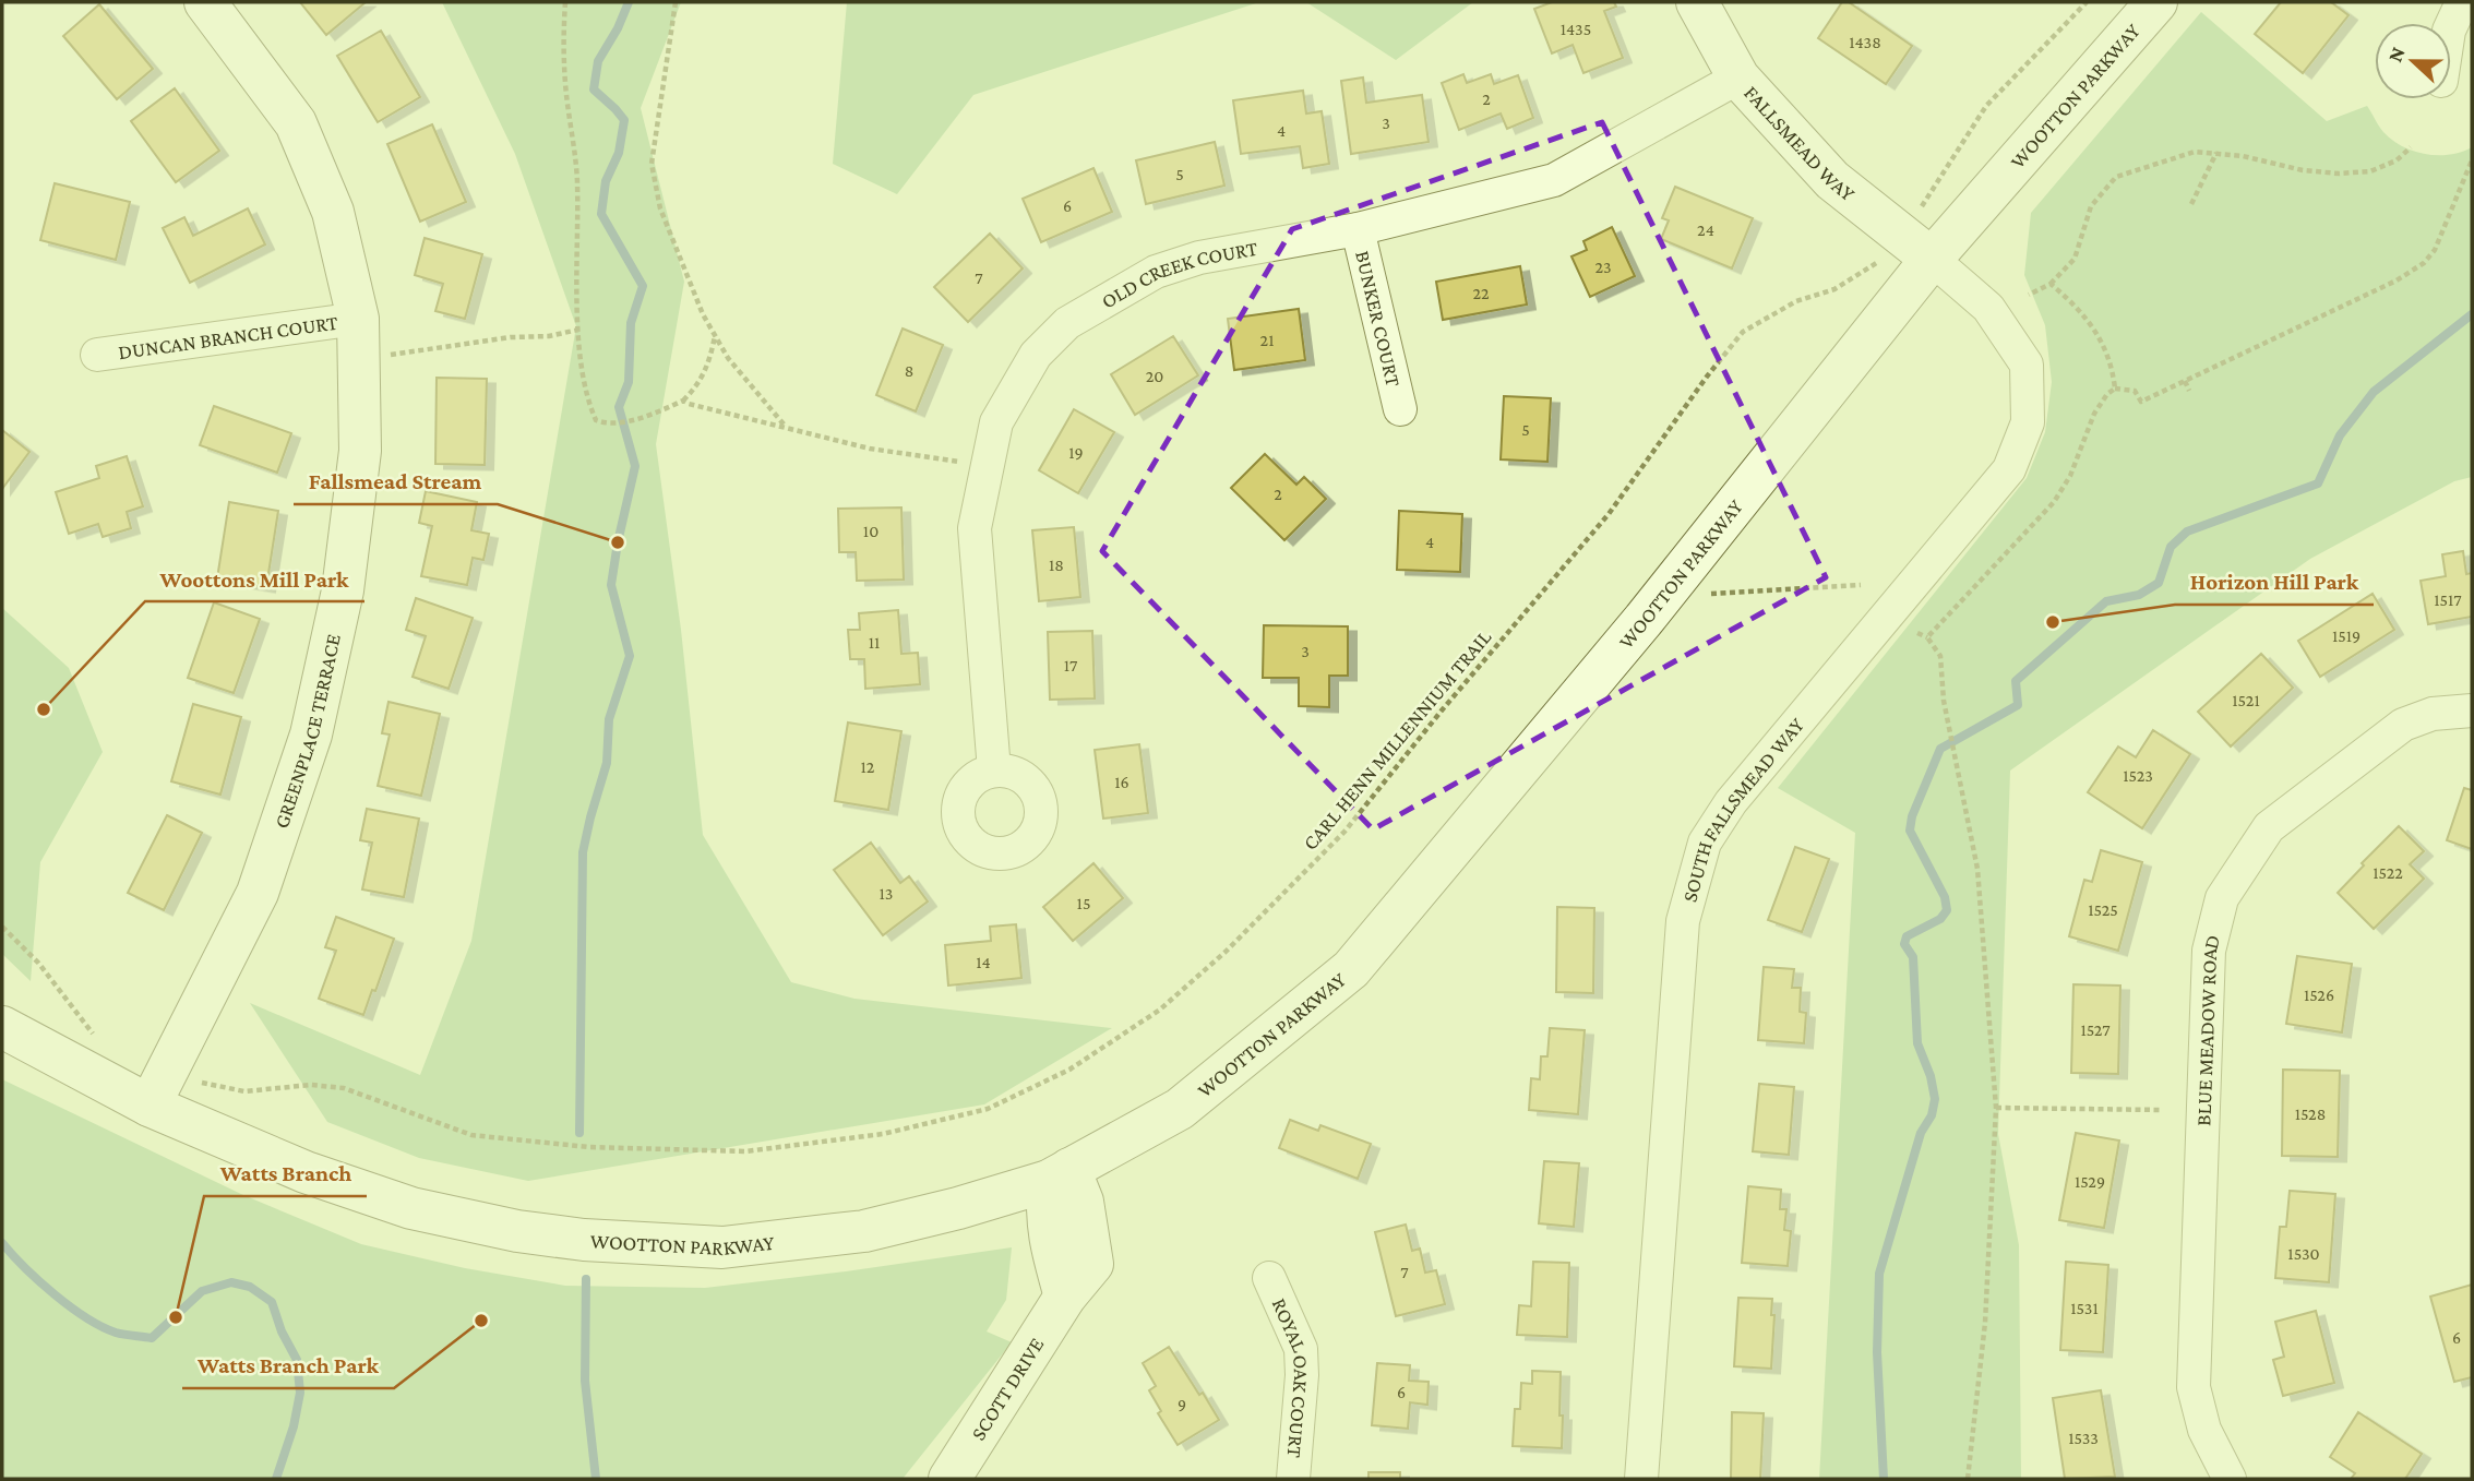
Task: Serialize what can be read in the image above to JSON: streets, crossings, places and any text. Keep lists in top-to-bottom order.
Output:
{
  "streets": {
    "main road": [
      "WOOTTON PARKWAY",
      "FALLSMEAD WAY",
      "GREENPLACE TERRACE",
      "SCOTT DRIVE"
    ],
    "street": [
      "OLD CREEK COURT",
      "BUNKER COURT",
      "DUNCAN BRANCH COURT",
      "SOUTH FALLSMEAD WAY",
      "BLUE MEADOW ROAD",
      "ROYAL OAK COURT"
    ],
    "path": ["CARL HENN MILLENNIUM TRAIL"]
  },
  "crossings": [
    ["WOOTTON PARKWAY", "FALLSMEAD WAY"],
    ["WOOTTON PARKWAY", "GREENPLACE TERRACE"],
    ["WOOTTON PARKWAY", "CARL HENN MILLENNIUM TRAIL"],
    ["WOOTTON PARKWAY", "SOUTH FALLSMEAD WAY"],
    ["WOOTTON PARKWAY", "SCOTT DRIVE"],
    ["FALLSMEAD WAY", "OLD CREEK COURT"],
    ["FALLSMEAD WAY", "CARL HENN MILLENNIUM TRAIL"],
    ["FALLSMEAD WAY", "SOUTH FALLSMEAD WAY"],
    ["OLD CREEK COURT", "BUNKER COURT"],
    ["DUNCAN BRANCH COURT", "GREENPLACE TERRACE"],
    ["GREENPLACE TERRACE", "CARL HENN MILLENNIUM TRAIL"],
    ["CARL HENN MILLENNIUM TRAIL", "SOUTH FALLSMEAD WAY"]
  ],
  "places": [
    "Fallsmead Stream",
    "Horizon Hill Park",
    "Woottons Mill Park",
    "Watts Branch",
    "Watts Branch Park"
  ],
  "house_numbers": [
    "1435",
    "1438",
    "2",
    "3",
    "4",
    "5",
    "6",
    "24",
    "23",
    "7",
    "22",
    "21",
    "8",
    "20",
    "5",
    "19",
    "2",
    "10",
    "4",
    "18",
    "1517",
    "1519",
    "11",
    "3",
    "17",
    "1521",
    "12",
    "1523",
    "16",
    "1522",
    "13",
    "15",
    "1525",
    "14",
    "1526",
    "1527",
    "1528",
    "1529",
    "1530",
    "7",
    "1531",
    "6",
    "6",
    "9",
    "1533"
  ],
  "north": "left"
}
